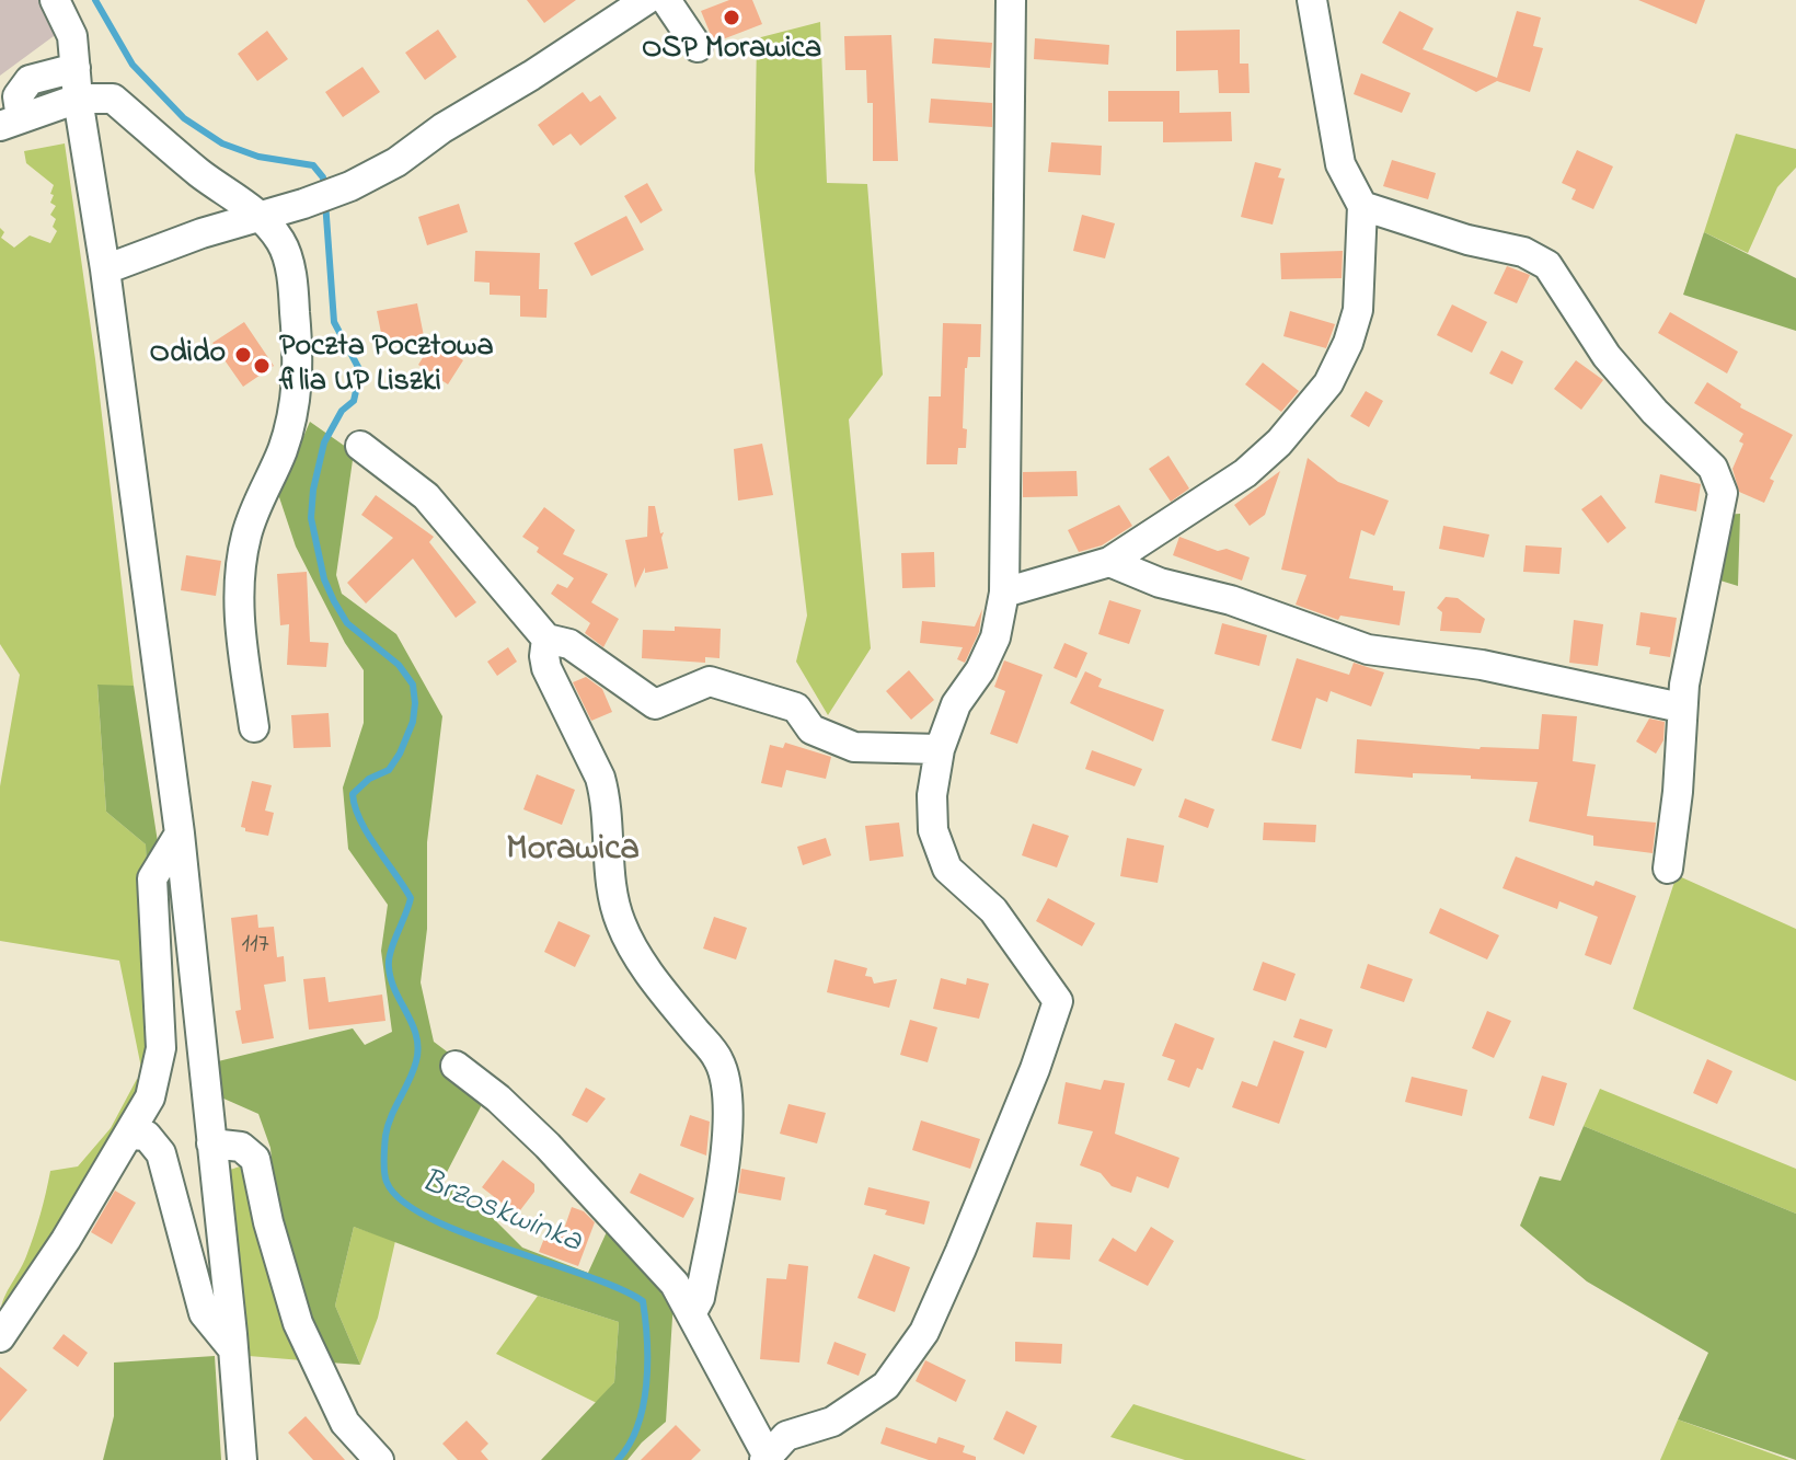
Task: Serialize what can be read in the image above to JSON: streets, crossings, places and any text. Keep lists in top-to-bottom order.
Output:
{
  "districts": ["Morawica"],
  "water": ["Brzoskwinka"],
  "places": ["OSP Morawica", "Odido", "Poczta Pocztowa filia UP Liszki"],
  "house_numbers": ["117"]
}
